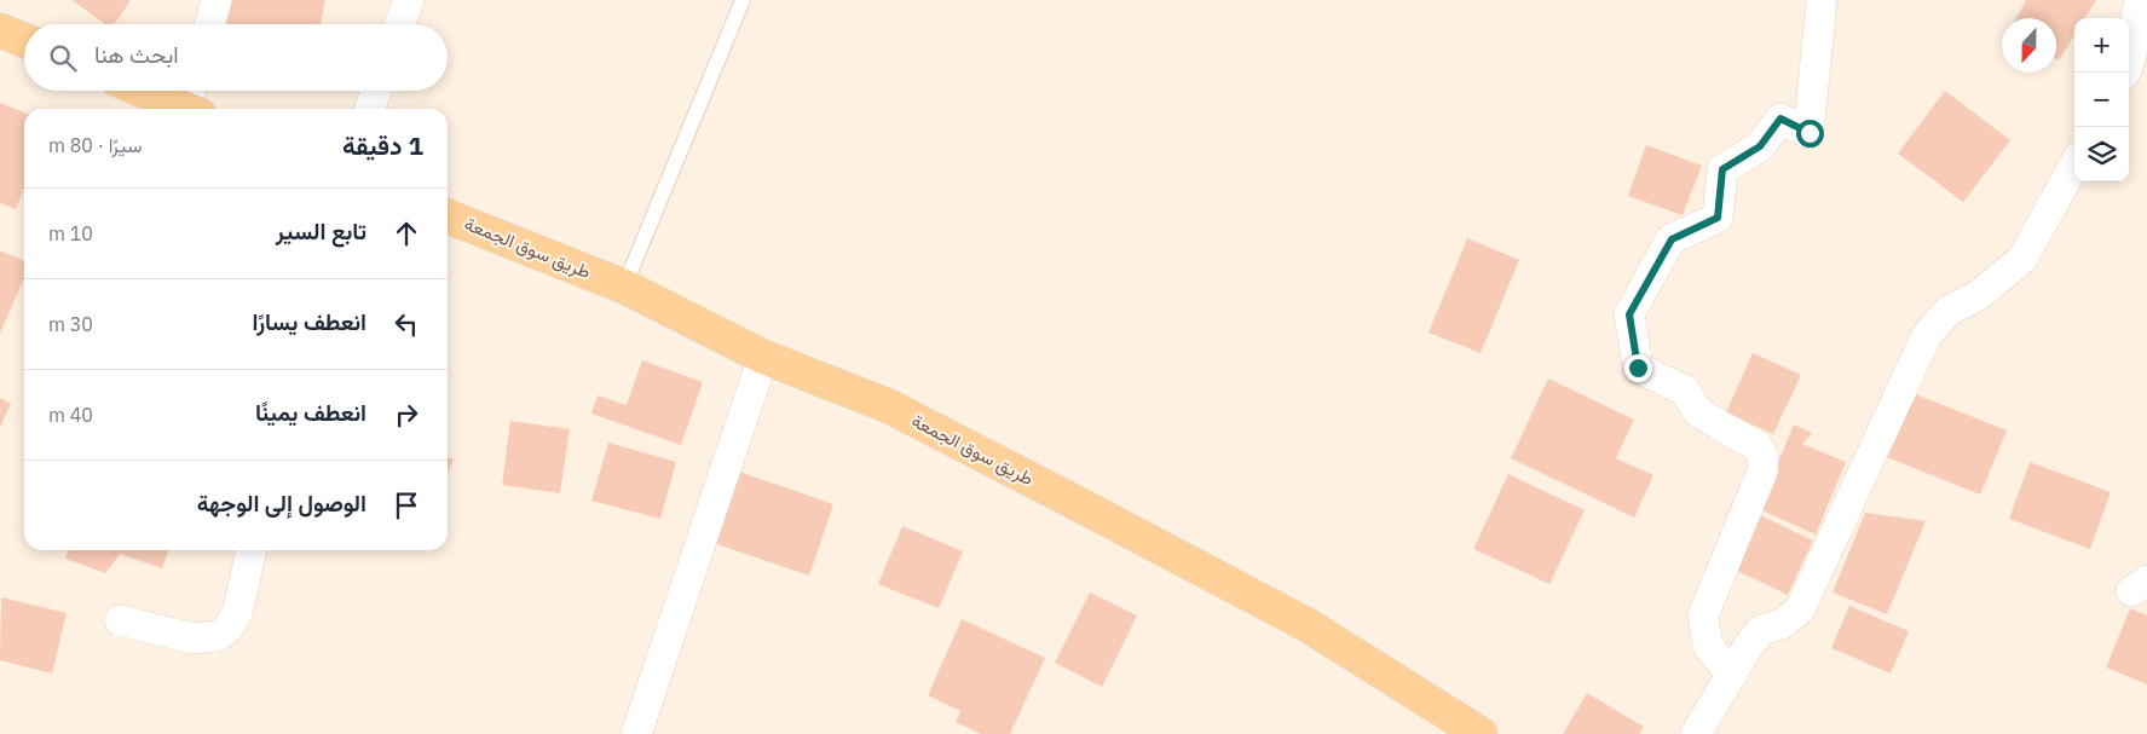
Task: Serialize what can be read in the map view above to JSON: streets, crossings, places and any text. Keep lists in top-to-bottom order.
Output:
{
  "streets": {
    "main road": ["طريق سوق الجمعة"]
  },
  "north": "bottom",
  "page": {
    "map_buttons": ["+", "−"],
    "search": "ابحث هنا",
    "heading": ["1 دقيقة", "سيرًا · 80 m"],
    "list": [
      ["تابع السير", "10 m"],
      ["انعطف يسارًا", "30 m"],
      ["انعطف يمينًا", "40 m"],
      "الوصول إلى الوجهة"
    ]
  }
}
